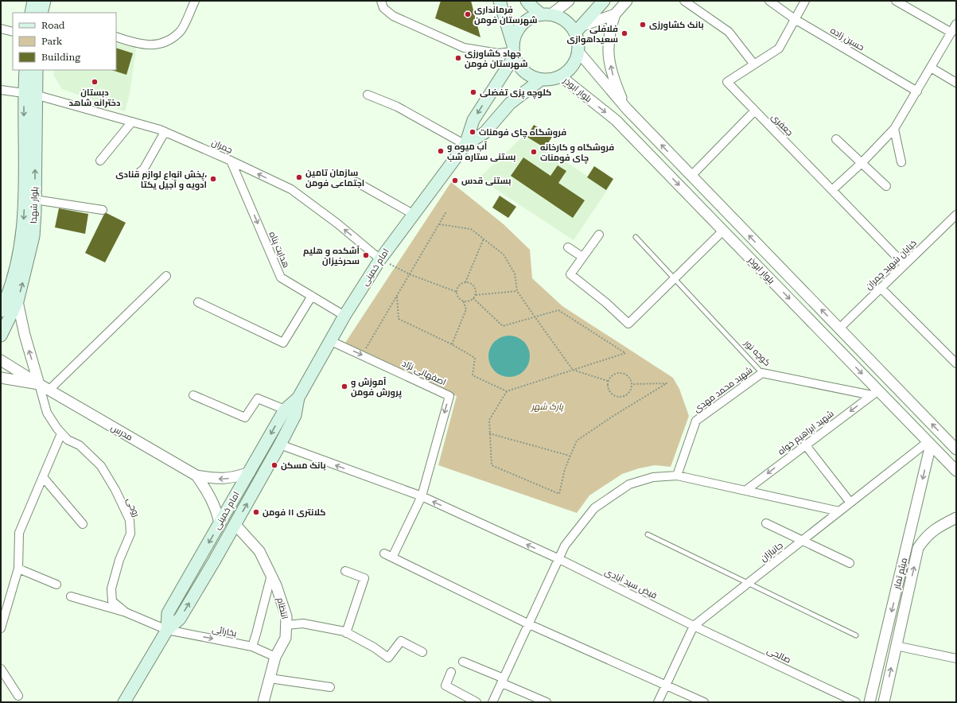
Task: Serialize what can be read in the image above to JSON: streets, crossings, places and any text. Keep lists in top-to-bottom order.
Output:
{
  "streets": {
    "main road": ["بلوار شهدا", "امام خمینی"],
    "street": [
      "حسین زاده",
      "بلوار ابوذر",
      "جعفری",
      "چمران",
      "هدایت پناه",
      "خیابان شهید چمران",
      "کوچه نور",
      "اصفهانی نژاد",
      "شهید محمد مهدی",
      "مدرس",
      "شهید ابراهیم خواه",
      "روحی",
      "جانبازان",
      "میثم تمار",
      "فیض سید آبادی",
      "انتظام",
      "بخارائی",
      "صالحی"
    ]
  },
  "crossings": [
    ["حسین زاده", "جعفری"],
    ["بلوار ابوذر", "خیابان شهید چمران"],
    ["بلوار ابوذر", "امام خمینی"],
    ["بلوار ابوذر", "کوچه نور"],
    ["بلوار ابوذر", "شهید ابراهیم خواه"],
    ["بلوار ابوذر", "جانبازان"],
    ["بلوار ابوذر", "میثم تمار"],
    ["جعفری", "خیابان شهید چمران"],
    ["چمران", "بلوار شهدا"],
    ["چمران", "هدایت پناه"],
    ["چمران", "امام خمینی"],
    ["هدایت پناه", "امام خمینی"],
    ["امام خمینی", "اصفهانی نژاد"],
    ["امام خمینی", "مدرس"],
    ["امام خمینی", "روحی"],
    ["امام خمینی", "انتظام"],
    ["امام خمینی", "بخارائی"],
    ["کوچه نور", "شهید محمد مهدی"],
    ["کوچه نور", "شهید ابراهیم خواه"],
    ["مدرس", "روحی"],
    ["روحی", "بخارائی"],
    ["جانبازان", "میثم تمار"],
    ["جانبازان", "فیض سید آبادی"],
    ["جانبازان", "صالحی"],
    ["فیض سید آبادی", "صالحی"],
    ["انتظام", "بخارائی"]
  ],
  "one_way": ["هدایت پناه", "شهید ابراهیم خواه", "بخارائی"],
  "parks": ["پارک شهر"],
  "places": [
    "فرمانداری شهرستان فومن",
    "بانک کشاورزی",
    "فلافلی سعیداهوازی",
    "جهاد کشاورزی شهرستان فومن",
    "دبستان دخترانه شاهد",
    "کلوچه پزی تفضلی",
    "فروشگاه چای فومنات",
    "آب میوه و بستنی ستاره شب",
    "فروشگاه و کارخانه چای فومنات",
    "سازمان تامین اجتماعی فومن",
    "پخش انواع لوازم قنادی، ادویه و آجیل یکتا",
    "بستنی قدس",
    "آشکده و هلیم سحرخیزان",
    "آموزش و پرورش فومن",
    "بانک مسکن",
    "کلانتری ۱۱ فومن"
  ],
  "legend": ["Road", "Park", "Building"]
}
